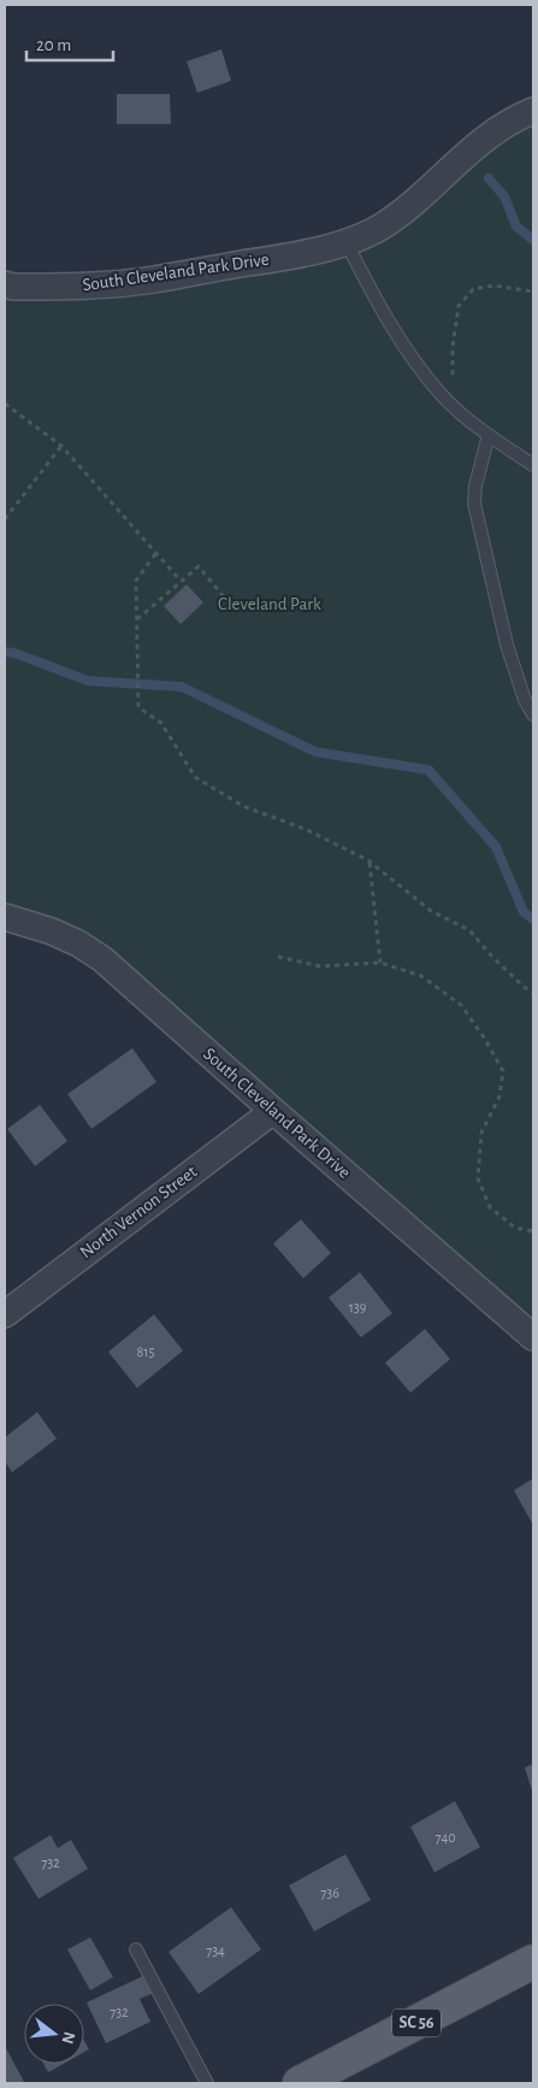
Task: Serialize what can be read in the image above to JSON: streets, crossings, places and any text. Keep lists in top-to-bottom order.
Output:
{
  "streets": {
    "main road": ["SC 56"],
    "street": ["South Cleveland Park Drive", "North Vernon Street"]
  },
  "crossings": [
    ["South Cleveland Park Drive", "North Vernon Street"]
  ],
  "parks": ["Cleveland Park"],
  "house_numbers": [
    "139",
    "815",
    "740",
    "732",
    "736",
    "734",
    "732"
  ],
  "scale_bar": "20 m",
  "north": "right"
}
